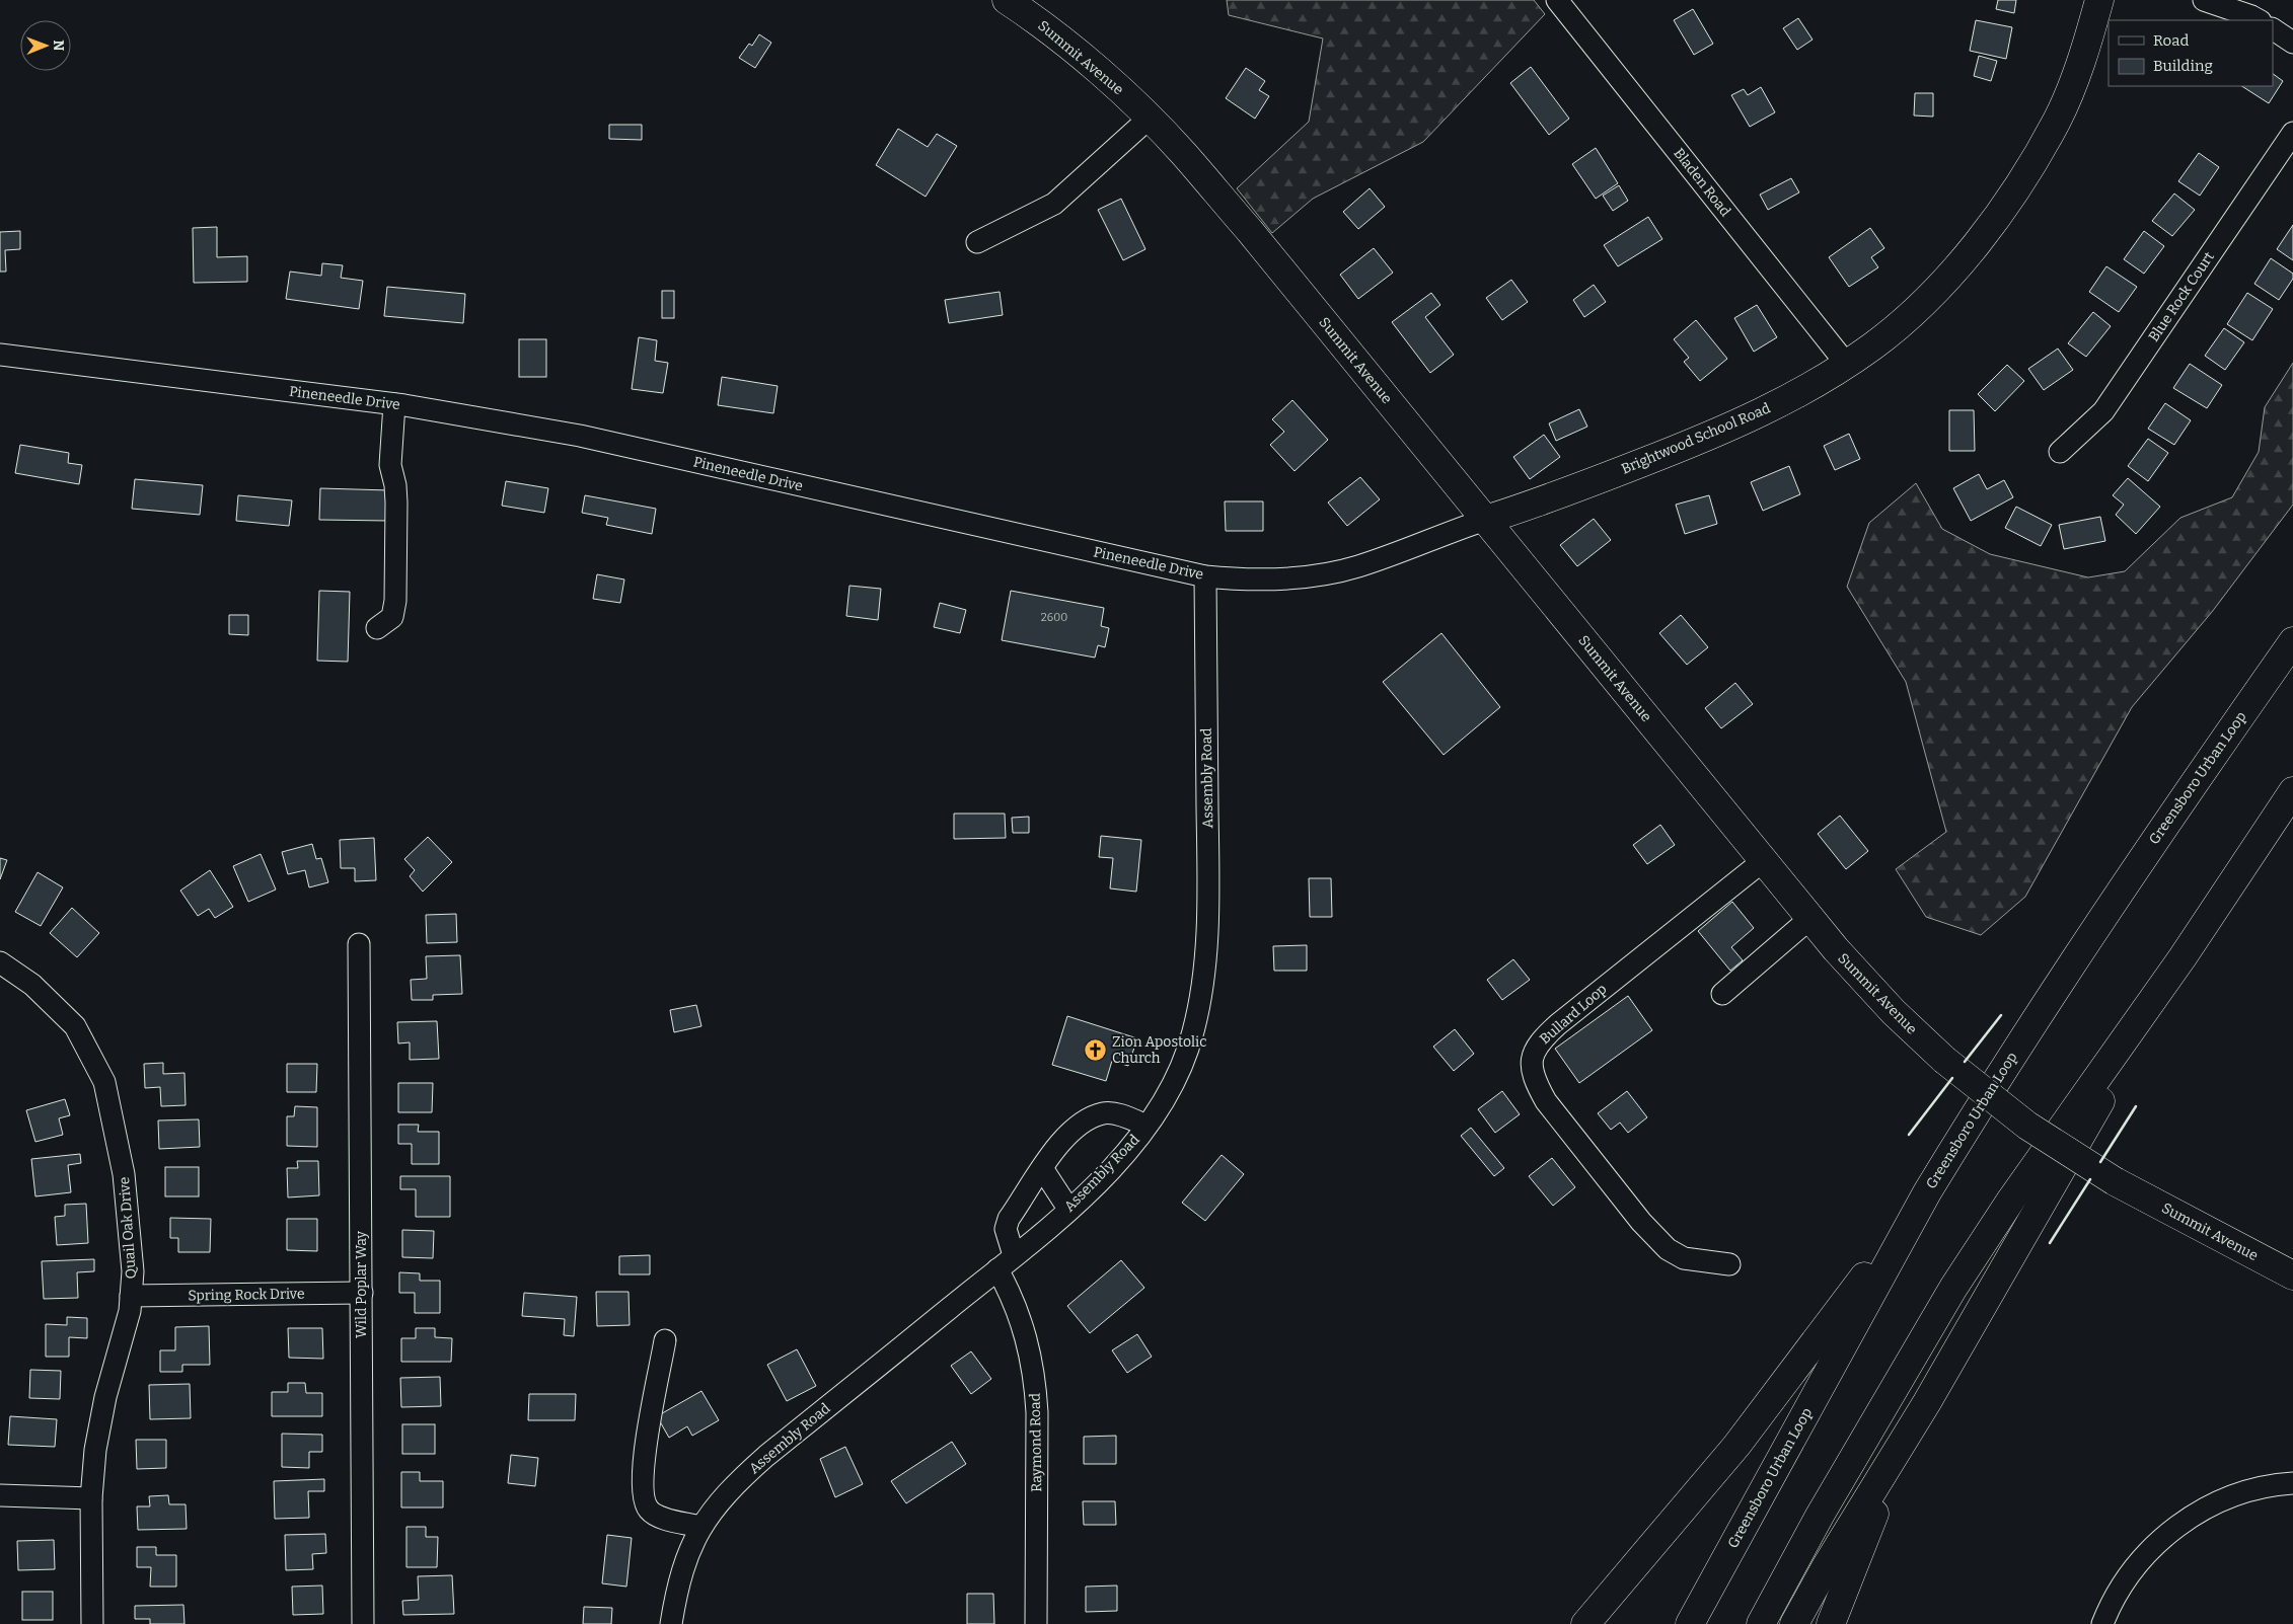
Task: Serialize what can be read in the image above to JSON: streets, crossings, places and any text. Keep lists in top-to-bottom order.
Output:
{
  "streets": {
    "main road": ["Summit Avenue", "Brightwood School Road", "Greensboro Urban Loop"],
    "street": [
      "Bladen Road",
      "Blue Rock Court",
      "Pineneedle Drive",
      "Assembly Road",
      "Bullard Loop",
      "Quail Oak Drive",
      "Wild Poplar Way",
      "Spring Rock Drive",
      "Raymond Road"
    ]
  },
  "crossings": [
    ["Summit Avenue", "Pineneedle Drive"],
    ["Summit Avenue", "Brightwood School Road"],
    ["Summit Avenue", "Bullard Loop"],
    ["Bladen Road", "Brightwood School Road"],
    ["Pineneedle Drive", "Brightwood School Road"],
    ["Pineneedle Drive", "Assembly Road"],
    ["Assembly Road", "Raymond Road"],
    ["Quail Oak Drive", "Spring Rock Drive"],
    ["Wild Poplar Way", "Spring Rock Drive"]
  ],
  "places": {
    "church": ["Zion Apostolic Church"]
  },
  "house_numbers": ["2600"],
  "legend": ["Road", "Building"],
  "north": "right"
}
